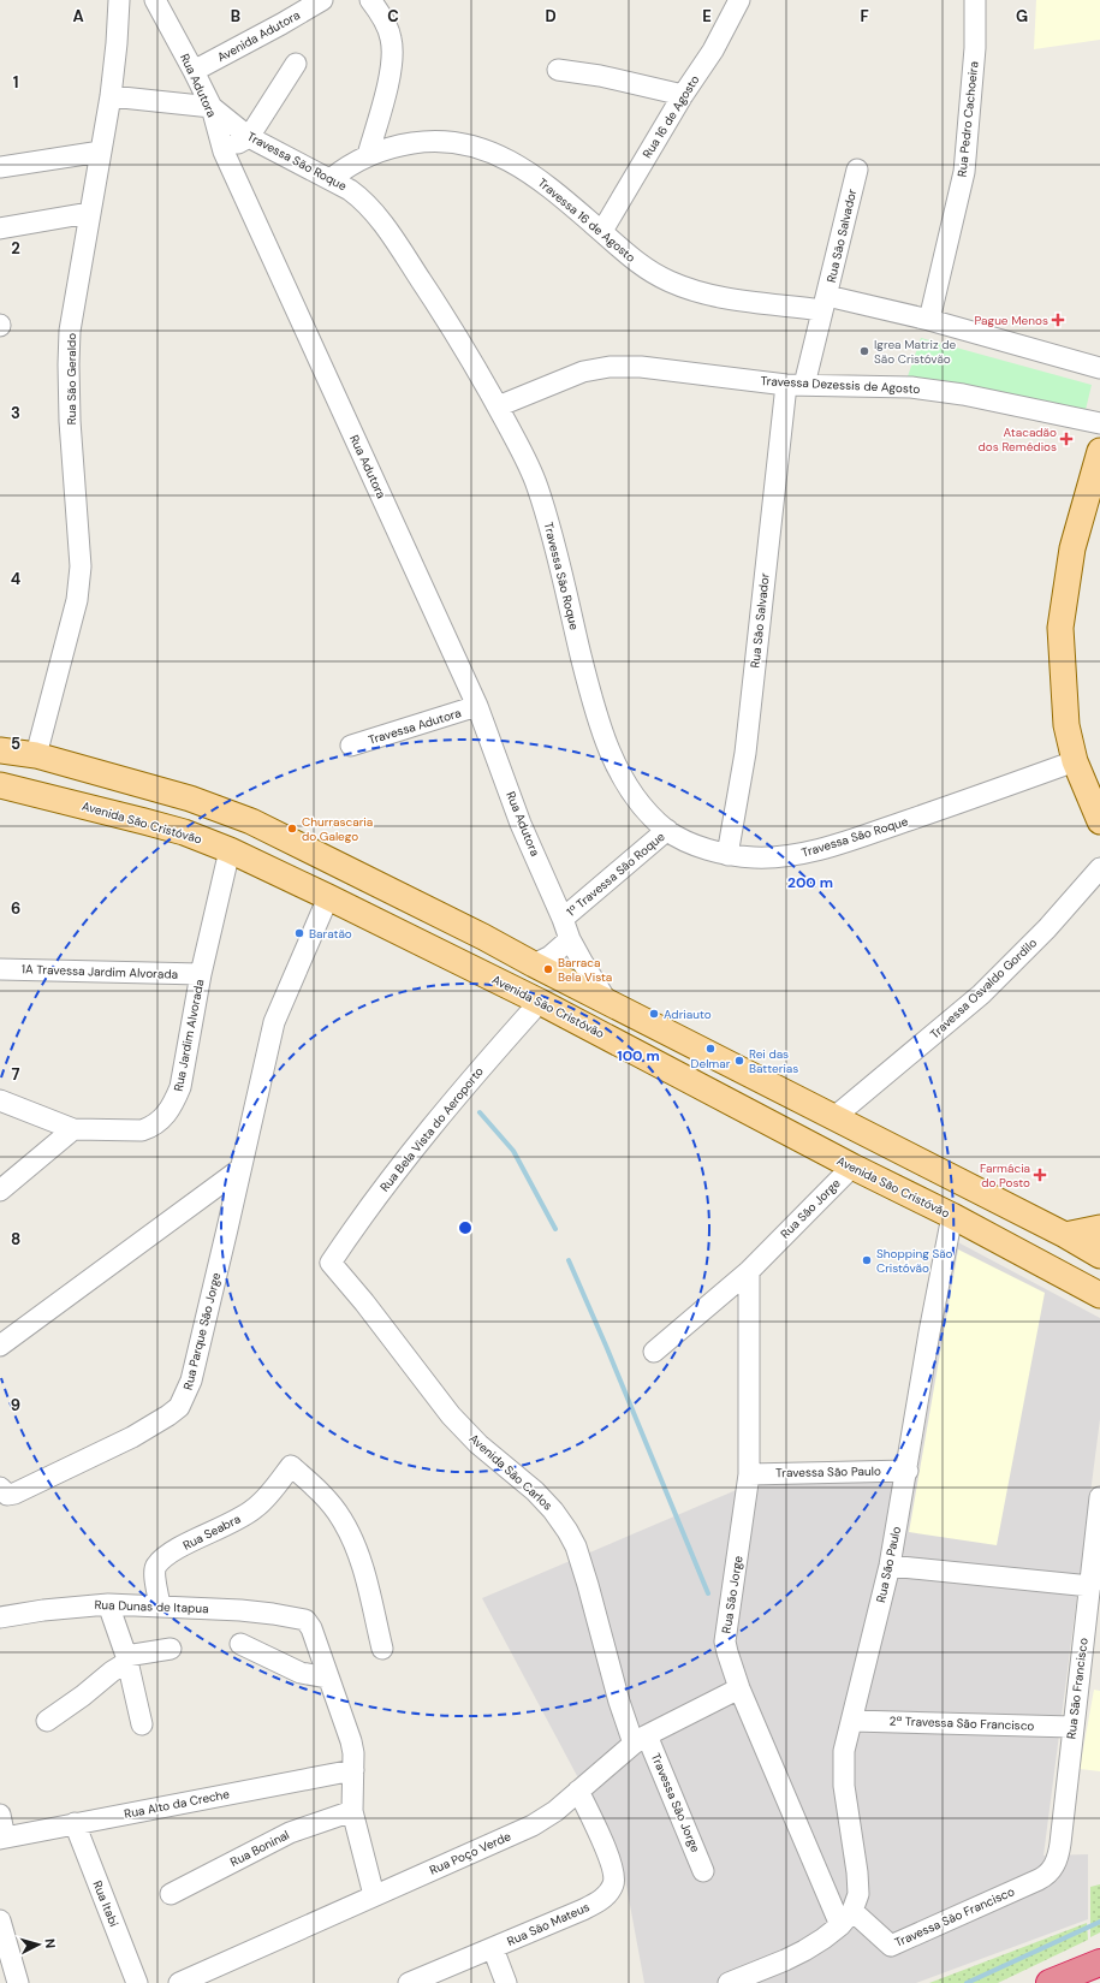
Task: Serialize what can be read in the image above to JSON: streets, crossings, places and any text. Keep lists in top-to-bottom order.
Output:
{
  "streets": {
    "main road": ["Avenida São Cristóvão"],
    "street": [
      "Avenida Adutora",
      "Rua Adutora",
      "Rua 16 de Agosto",
      "Rua Pedro Cachoeira",
      "Travessa São Roque",
      "Travessa 16 de Agosto",
      "Rua São Salvador",
      "Rua São Geraldo",
      "Travessa Dezessis de Agosto",
      "Travessa Adutora",
      "1ª Travessa São Roque",
      "1A Travessa Jardim Alvorada",
      "Travessa Osvaldo Gordilo",
      "Rua Jardim Alvorada",
      "Rua Bela Vista do Aeroporto",
      "Rua São Jorge",
      "Rua Parque São Jorge",
      "Avenida São Carlos",
      "Travessa São Paulo",
      "Rua Seabra",
      "Rua São Paulo",
      "Rua Dunas de Itapua",
      "Rua São Francisco",
      "2ª Travessa São Francisco",
      "Travessa São Jorge",
      "Rua Alto da Creche",
      "Rua Boninal",
      "Rua Poço Verde",
      "Rua Itabi",
      "Travessa São Francisco",
      "Rua São Mateus"
    ]
  },
  "crossings": [
    ["Avenida Adutora", "Rua Adutora"],
    ["Rua Adutora", "Travessa São Roque"],
    ["Rua Adutora", "Travessa Adutora"],
    ["Rua Adutora", "1ª Travessa São Roque"],
    ["Rua 16 de Agosto", "Travessa 16 de Agosto"],
    ["Rua Pedro Cachoeira", "Travessa 16 de Agosto"],
    ["Travessa São Roque", "Travessa 16 de Agosto"],
    ["Travessa São Roque", "Rua São Salvador"],
    ["Travessa São Roque", "Travessa Dezessis de Agosto"],
    ["Travessa São Roque", "1ª Travessa São Roque"],
    ["Travessa 16 de Agosto", "Rua São Salvador"],
    ["Rua São Salvador", "Travessa Dezessis de Agosto"],
    ["Avenida São Cristóvão", "Rua Jardim Alvorada"],
    ["Avenida São Cristóvão", "Rua Bela Vista do Aeroporto"],
    ["Avenida São Cristóvão", "Rua São Jorge"],
    ["Avenida São Cristóvão", "Rua Parque São Jorge"],
    ["Avenida São Cristóvão", "Rua São Paulo"],
    ["1A Travessa Jardim Alvorada", "Rua Jardim Alvorada"],
    ["Rua Bela Vista do Aeroporto", "Avenida São Carlos"],
    ["Rua São Jorge", "Travessa São Paulo"],
    ["Rua São Jorge", "Rua São Paulo"],
    ["Rua São Jorge", "Rua Poço Verde"],
    ["Rua São Jorge", "Travessa São Francisco"],
    ["Avenida São Carlos", "Travessa São Jorge"],
    ["Avenida São Carlos", "Rua Poço Verde"],
    ["Travessa São Paulo", "Rua São Paulo"],
    ["Rua Seabra", "Rua Dunas de Itapua"],
    ["Rua São Paulo", "2ª Travessa São Francisco"],
    ["Rua São Paulo", "Travessa São Francisco"],
    ["Rua São Francisco", "2ª Travessa São Francisco"],
    ["Rua São Francisco", "Travessa São Francisco"],
    ["Travessa São Jorge", "Rua Poço Verde"],
    ["Rua Alto da Creche", "Rua Itabi"],
    ["Rua Poço Verde", "Rua São Mateus"]
  ],
  "places": {
    "health": ["Pague Menos", "Atacadão dos Remédios", "Farmácia do Posto"],
    "other": [
      "Igrea Matriz de São Cristóvão",
      "Churrascaria do Galego",
      "Baratão",
      "Barraca Bela Vista",
      "Adriauto",
      "Delmar",
      "Rei das Batterias",
      "Shopping São Cristóvão"
    ]
  },
  "north": "right",
  "grid": {
    "columns": [
      "A",
      "B",
      "C",
      "D",
      "E",
      "F",
      "G"
    ],
    "rows": [
      "1",
      "2",
      "3",
      "4",
      "5",
      "6",
      "7",
      "8",
      "9"
    ]
  },
  "rings": ["200 m", "100 m"]
}
